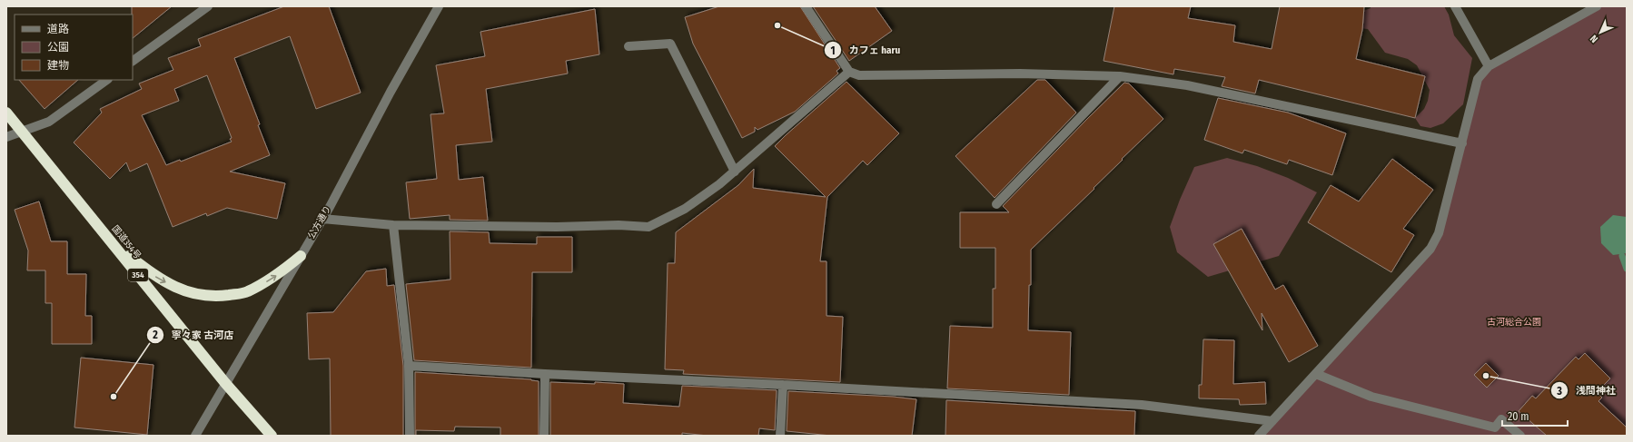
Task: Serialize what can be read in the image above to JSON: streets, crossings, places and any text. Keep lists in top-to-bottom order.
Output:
{
  "streets": {
    "highway": ["国道354号", "354"],
    "street": ["公方通り"]
  },
  "crossings": [
    ["公方通り", "国道354号"]
  ],
  "parks": ["古河総合公園"],
  "places": ["カフェ haru", "浅間神社", "寧々家 古河店"],
  "legend": ["道路", "公園", "建物"],
  "scale_bar": "20 m",
  "north": "bottom left"
}
